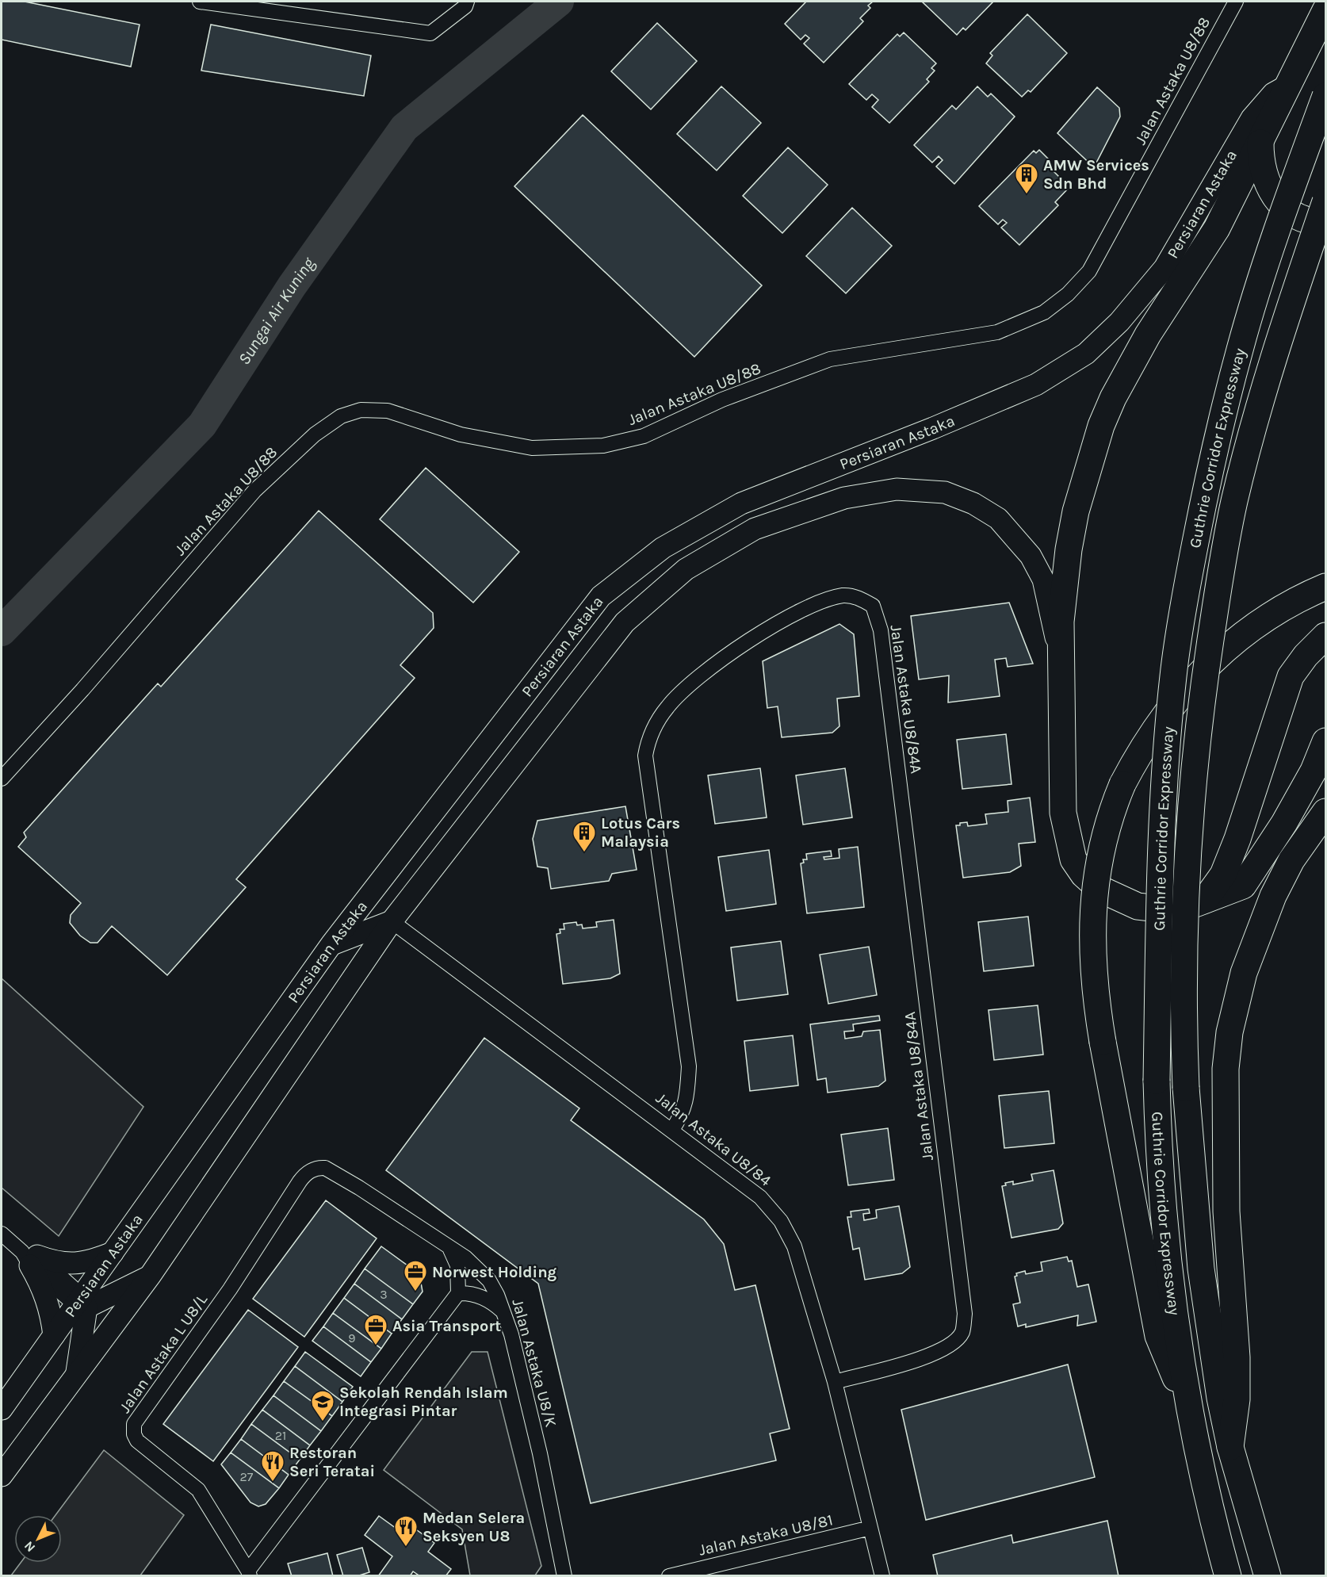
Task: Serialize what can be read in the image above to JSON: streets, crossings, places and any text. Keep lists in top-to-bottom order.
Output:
{
  "streets": {
    "highway": ["Guthrie Corridor Expressway"],
    "main road": ["Persiaran Astaka"],
    "street": [
      "Jalan Astaka U8/88",
      "Jalan Astaka U8/84A",
      "Jalan Astaka U8/84",
      "Jalan Astaka L U8/L",
      "Jalan Astaka U8/K",
      "Jalan Astaka U8/81"
    ]
  },
  "crossings": [
    ["Jalan Astaka U8/84A", "Jalan Astaka U8/84"],
    ["Jalan Astaka U8/84", "Jalan Astaka U8/81"],
    ["Jalan Astaka L U8/L", "Jalan Astaka U8/K"]
  ],
  "water": ["Sungai Air Kuning"],
  "places": {
    "building": ["AMW Services Sdn Bhd", "Lotus Cars Malaysia"],
    "office": ["Norwest Holding", "Asia Transport"],
    "school or university": ["Sekolah Rendah Islam Integrasi Pintar"],
    "restaurant": ["Restoran Seri Teratai", "Medan Selera Seksyen U8"]
  },
  "house_numbers": [
    "3",
    "9",
    "21",
    "27"
  ],
  "north": "bottom left"
}
